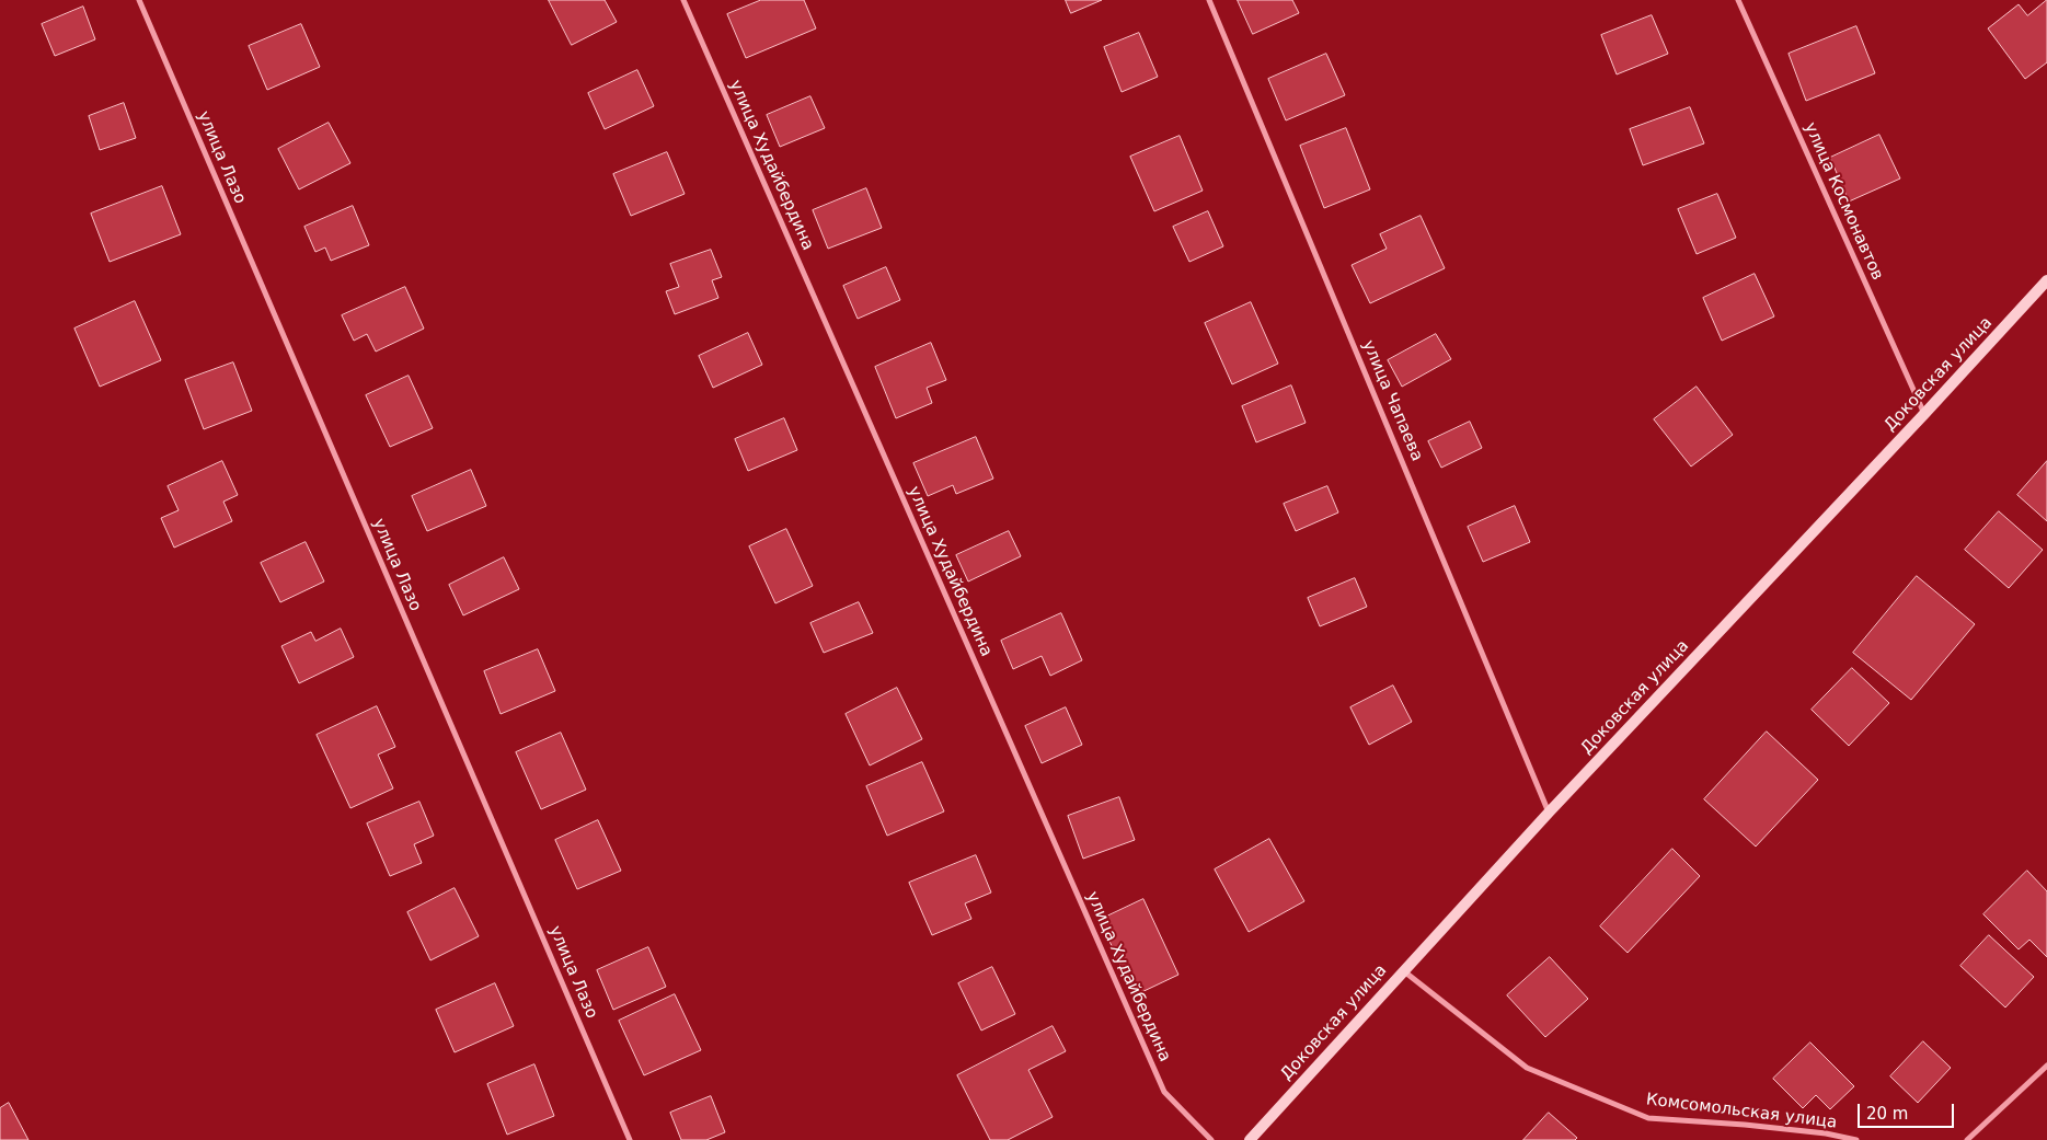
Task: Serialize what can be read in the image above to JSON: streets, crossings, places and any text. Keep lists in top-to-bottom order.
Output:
{
  "streets": {
    "main road": ["Доковская улица"],
    "street": [
      "улица Лазо",
      "улица Худайбердина",
      "улица Космонавтов",
      "улица Чапаева",
      "Комсомольская улица"
    ]
  },
  "crossings": [
    ["улица Космонавтов", "Доковская улица"],
    ["Доковская улица", "улица Чапаева"],
    ["Доковская улица", "Комсомольская улица"]
  ],
  "scale_bar": "20 m"
}
